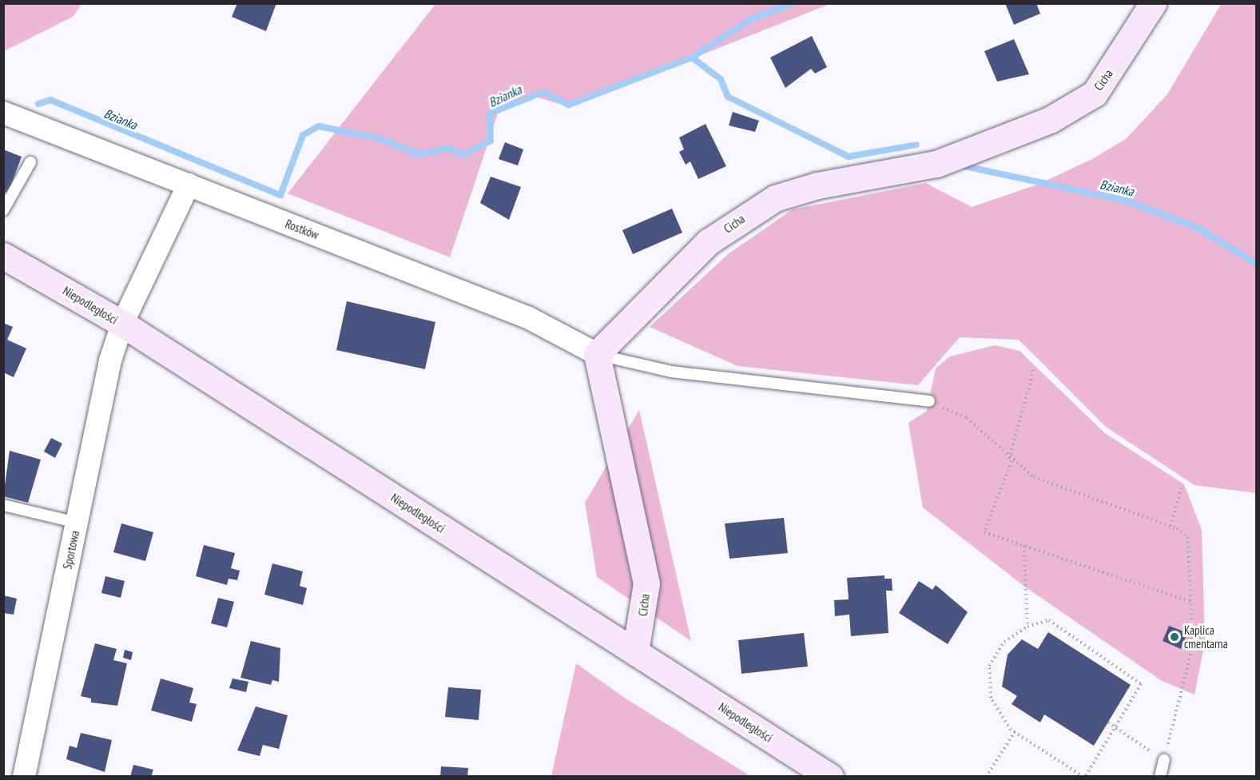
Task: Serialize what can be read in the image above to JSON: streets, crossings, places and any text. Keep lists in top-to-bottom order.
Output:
{
  "streets": {
    "street": [
      "Cicha",
      "Rostków",
      "Niepodległości",
      "Sportowa"
    ]
  },
  "crossings": [
    ["Cicha", "Rostków"],
    ["Cicha", "Niepodległości"],
    ["Rostków", "Sportowa"],
    ["Niepodległości", "Sportowa"]
  ],
  "water": ["Bzianka"],
  "places": ["Kaplica cmentarna"]
}
